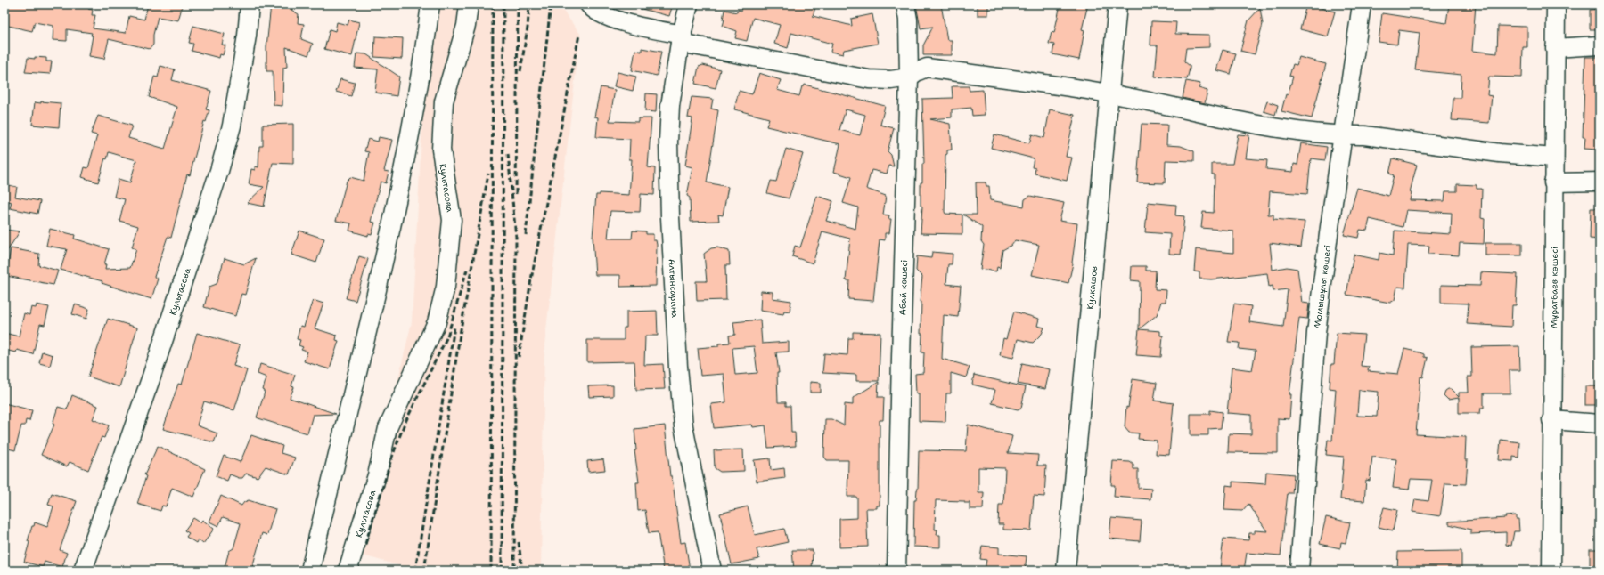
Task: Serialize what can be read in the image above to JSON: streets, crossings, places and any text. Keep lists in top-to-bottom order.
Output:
{
  "streets": {
    "street": [
      "Культасова",
      "Момышұлы көшесі",
      "Абай көшесі",
      "Кулкашов",
      "Мұратбаев көшесі",
      "Алтынсарина"
    ]
  }
}
